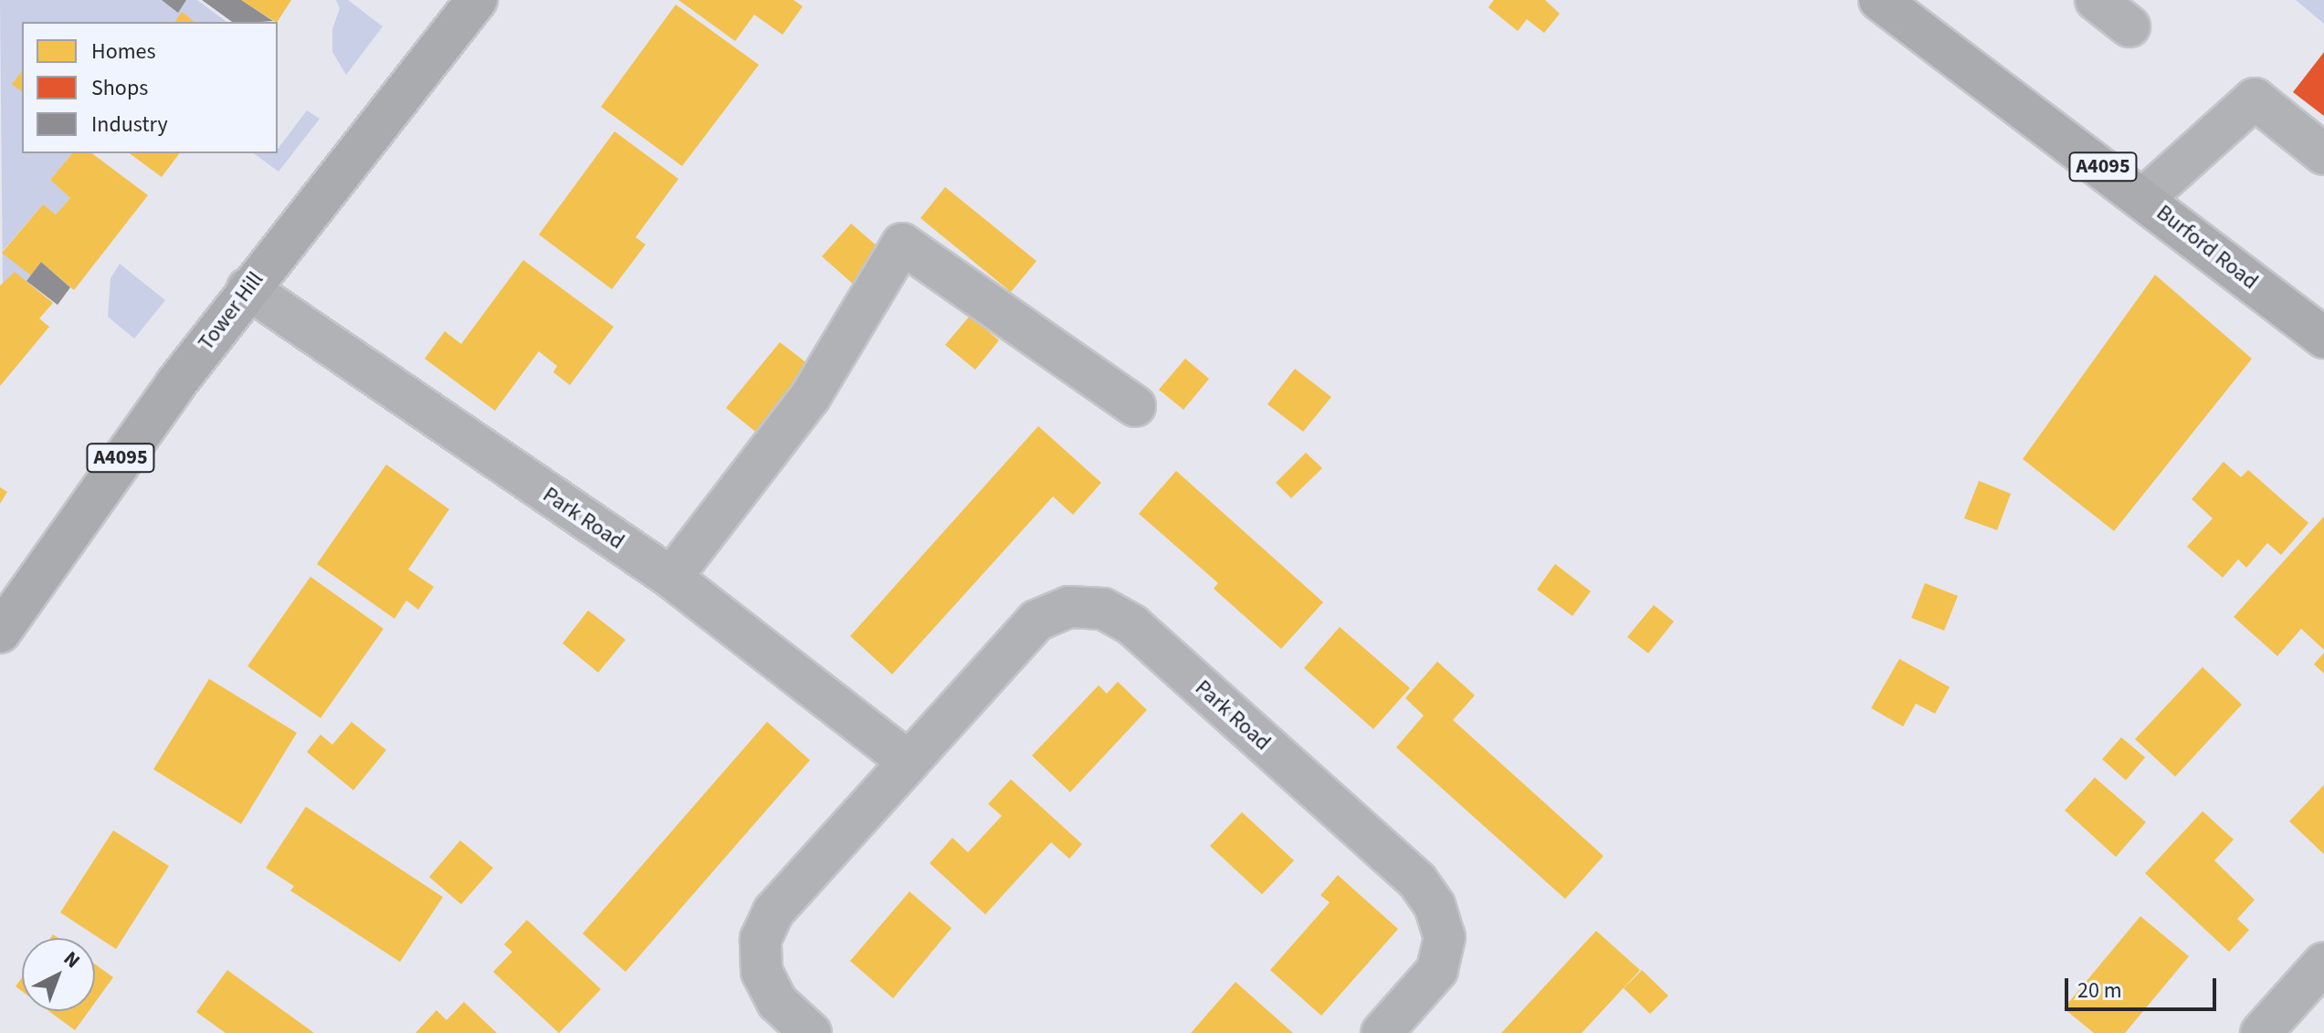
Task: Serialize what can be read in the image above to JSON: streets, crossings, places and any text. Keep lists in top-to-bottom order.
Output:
{
  "streets": {
    "main road": ["A4095", "Burford Road", "Tower Hill"],
    "street": ["Park Road"]
  },
  "crossings": [
    ["Tower Hill", "Park Road"]
  ],
  "legend": ["Homes", "Shops", "Industry"],
  "scale_bar": "20 m",
  "north": "top right"
}
